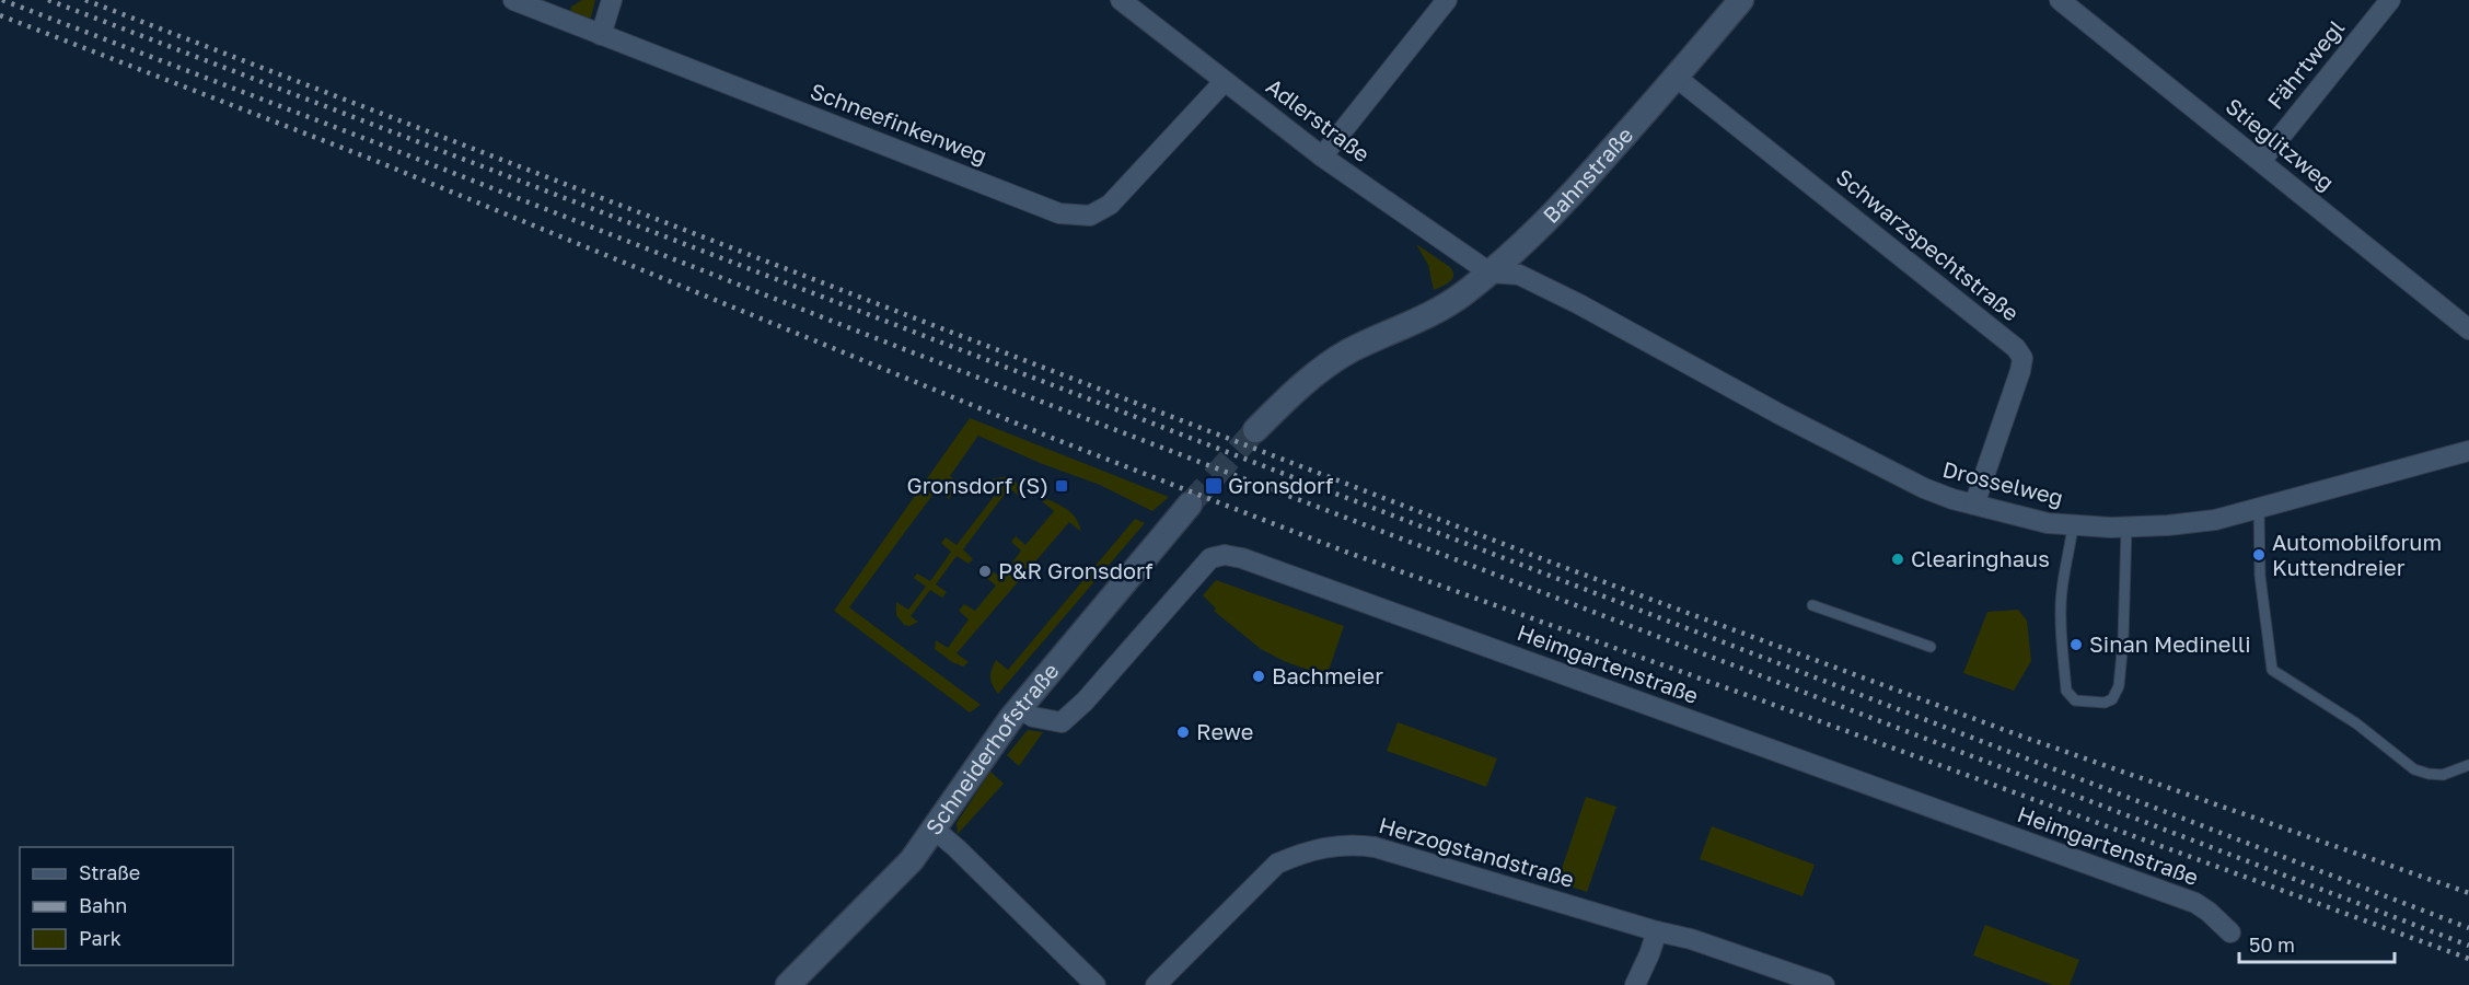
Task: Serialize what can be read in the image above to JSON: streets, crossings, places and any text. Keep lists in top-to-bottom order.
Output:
{
  "streets": {
    "street": [
      "Fährtwegl",
      "Adlerstraße",
      "Schneefinkenweg",
      "Stieglitzweg",
      "Bahnstraße",
      "Schwarzspechtstraße",
      "Drosselweg",
      "Heimgartenstraße",
      "Schneiderhofstraße",
      "Herzogstandstraße"
    ]
  },
  "crossings": [
    ["Fährtwegl", "Stieglitzweg"],
    ["Adlerstraße", "Schneefinkenweg"],
    ["Adlerstraße", "Bahnstraße"],
    ["Adlerstraße", "Drosselweg"],
    ["Bahnstraße", "Schwarzspechtstraße"],
    ["Bahnstraße", "Drosselweg"],
    ["Schwarzspechtstraße", "Drosselweg"],
    ["Heimgartenstraße", "Schneiderhofstraße"]
  ],
  "places": {
    "transit": ["Gronsdorf (S)", "Gronsdorf"],
    "other": [
      "Automobilforum Kuttendreier",
      "Clearinghaus",
      "P&R Gronsdorf",
      "Sinan Medinelli",
      "Bachmeier",
      "Rewe"
    ]
  },
  "legend": ["Straße", "Bahn", "Park"],
  "scale_bar": "50 m"
}
